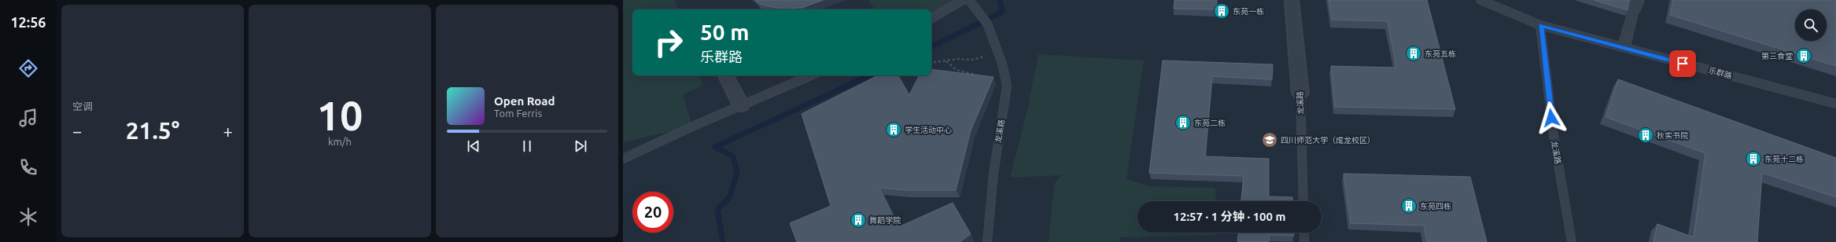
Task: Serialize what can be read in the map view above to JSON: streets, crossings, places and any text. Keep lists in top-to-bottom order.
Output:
{
  "streets": {
    "street": ["龙溪路"],
    "lane": ["乐群路"]
  },
  "crossings": [
    ["乐群路", "龙溪路"]
  ],
  "places": {
    "building": [
      "东苑一栋",
      "东苑五栋",
      "第三食堂",
      "东苑二栋",
      "学生活动中心",
      "秋实书院",
      "东苑十二栋",
      "东苑四栋",
      "舞蹈学院"
    ],
    "school or university": ["四川师范大学（成龙校区）"]
  },
  "page": {
    "tabs": "12:56",
    "tile": [
      "空调",
      ["10", "km/h"]
    ],
    "turn": ["50 m", "乐群路"],
    "song": ["Open Road", "Tom Ferris"],
    "heat": ["−", "21.5°", "+"],
    "limit": "20",
    "trip": "12:57 · 1 分钟 · 100 m"
  }
}
